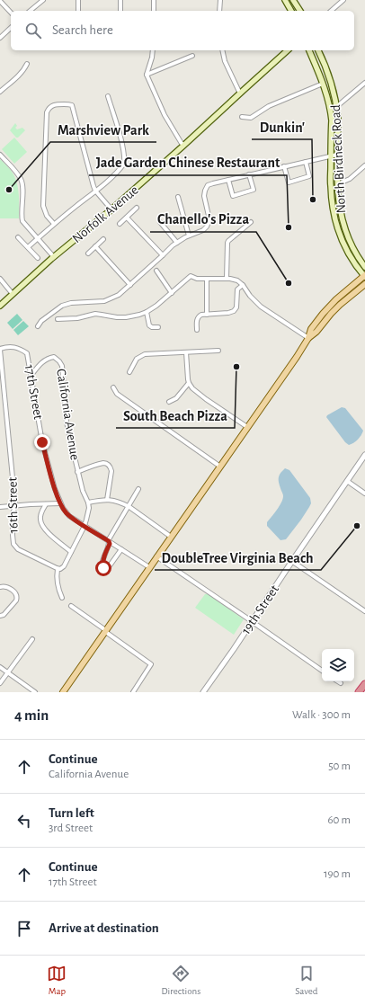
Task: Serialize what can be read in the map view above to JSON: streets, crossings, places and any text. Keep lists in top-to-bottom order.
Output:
{
  "streets": {
    "main road": ["North Birdneck Road", "Norfolk Avenue"],
    "street": [
      "17th Street",
      "California Avenue",
      "16th Street",
      "19th Street"
    ]
  },
  "crossings": [
    ["17th Street", "California Avenue"],
    ["17th Street", "16th Street"]
  ],
  "places": [
    "Marshview Park",
    "Dunkin'",
    "Jade Garden Chinese Restaurant",
    "Chanello's Pizza",
    "South Beach Pizza",
    "DoubleTree Virginia Beach"
  ],
  "page": {
    "search": "Search here",
    "heading": ["4 min", "Walk · 300 m"],
    "list": [
      ["Continue", "California Avenue", "50 m"],
      ["Turn left", "3rd Street", "60 m"],
      ["Continue", "17th Street", "190 m"],
      "Arrive at destination"
    ],
    "nav": ["Map", "Directions", "Saved"]
  }
}
